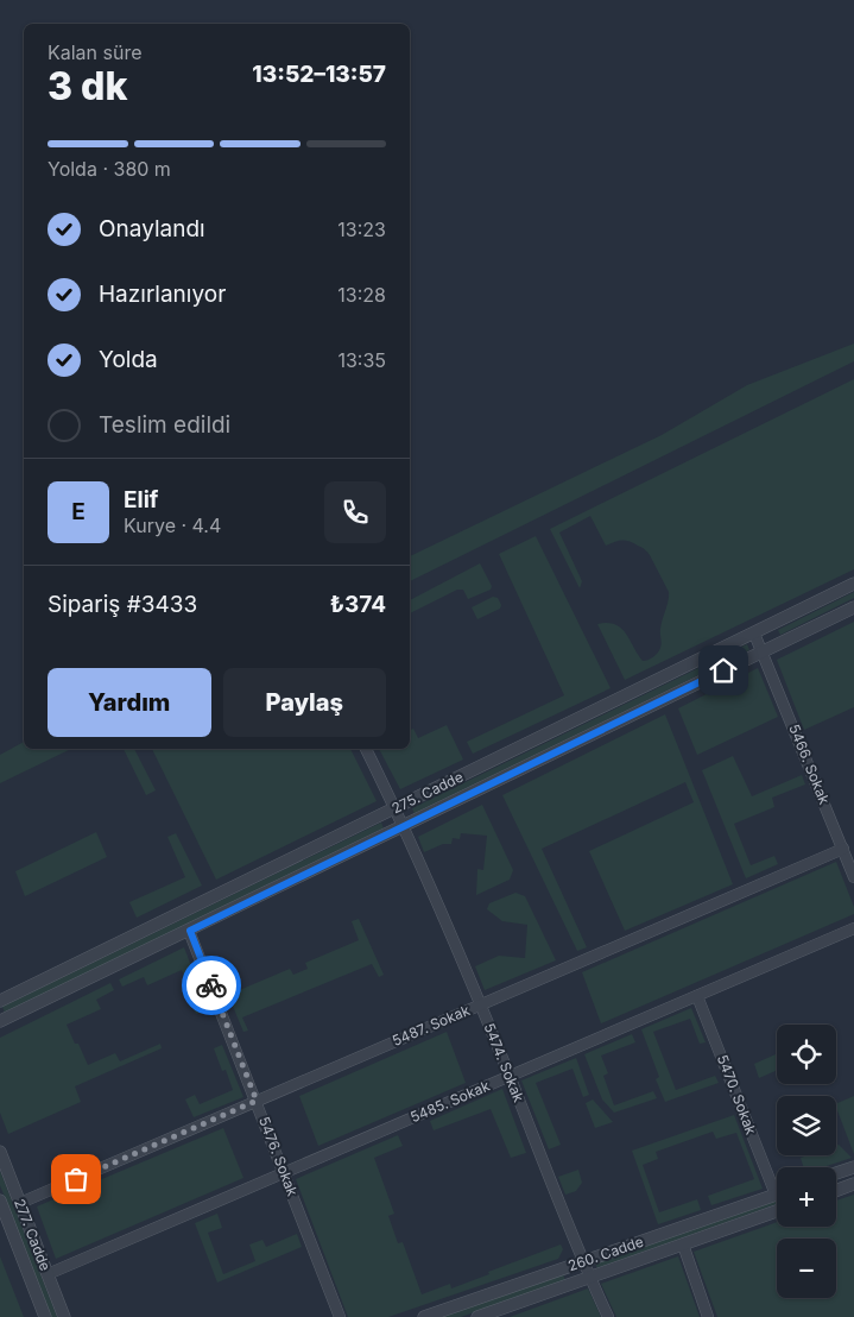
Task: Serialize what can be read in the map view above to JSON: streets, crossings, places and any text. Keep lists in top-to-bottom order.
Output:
{
  "streets": {
    "street": [
      "5466. Sokak",
      "275. Cadde",
      "5487. Sokak",
      "5474. Sokak",
      "5470. Sokak",
      "5485. Sokak",
      "5476. Sokak",
      "277. Cadde",
      "260. Cadde"
    ]
  },
  "crossings": [
    ["5466. Sokak", "275. Cadde"],
    ["5466. Sokak", "5487. Sokak"],
    ["275. Cadde", "5474. Sokak"],
    ["275. Cadde", "5476. Sokak"],
    ["5487. Sokak", "5474. Sokak"],
    ["5487. Sokak", "5476. Sokak"],
    ["5487. Sokak", "277. Cadde"],
    ["5474. Sokak", "5485. Sokak"],
    ["5474. Sokak", "260. Cadde"],
    ["5470. Sokak", "5485. Sokak"],
    ["5485. Sokak", "5476. Sokak"],
    ["5485. Sokak", "277. Cadde"]
  ],
  "page": {
    "heading": ["3 dk", "Kalan süre", "13:52–13:57"],
    "panel": [
      "Elif",
      "Kurye · 4.4",
      "Sipariş #3433",
      "₺374"
    ],
    "bar": "Yolda · 380 m",
    "list": [
      ["Onaylandı", "13:23"],
      ["Hazırlanıyor", "13:28"],
      ["Yolda", "13:35"],
      "Teslim edildi"
    ],
    "round": "E",
    "buttons": ["Yardım", "Paylaş"],
    "map_buttons": ["+", "−"]
  }
}
